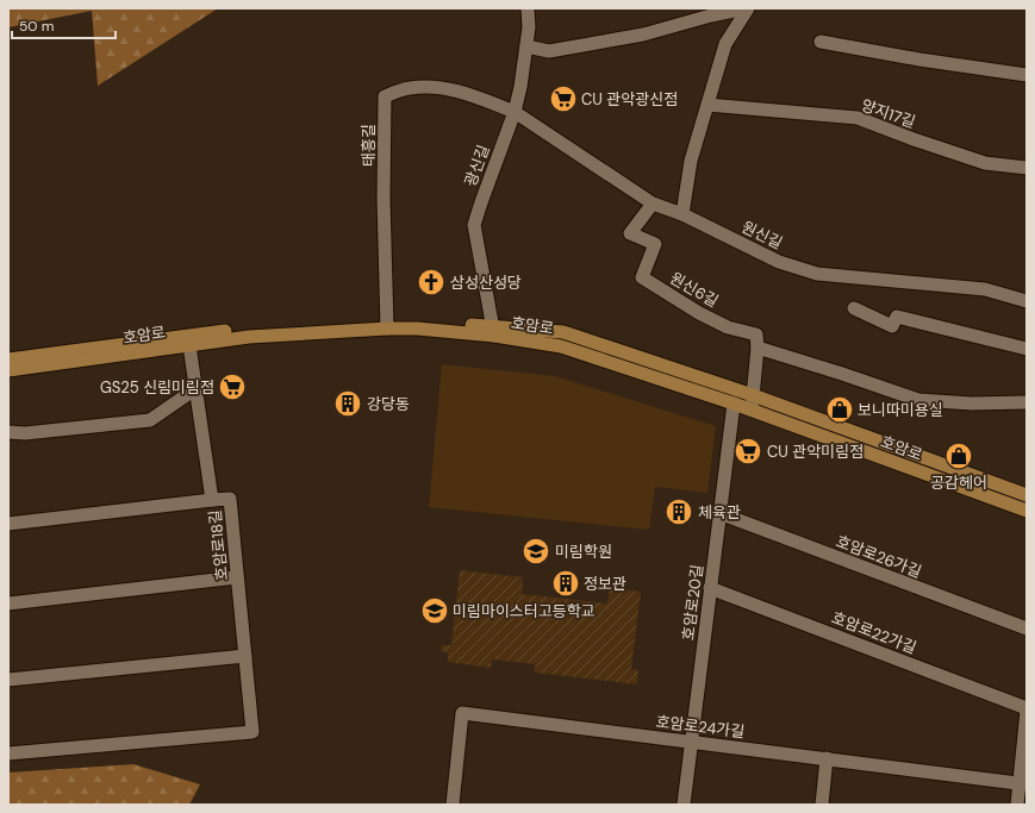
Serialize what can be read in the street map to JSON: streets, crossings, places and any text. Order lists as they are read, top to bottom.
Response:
{
  "streets": {
    "main road": ["호암로"],
    "street": [
      "양지17길",
      "태흥길",
      "광신길",
      "원신길",
      "원신6길",
      "호암로18길",
      "호암로26가길",
      "호암로20길",
      "호암로22가길",
      "호암로24가길"
    ]
  },
  "crossings": [
    ["태흥길", "광신길"],
    ["태흥길", "원신길"],
    ["태흥길", "호암로"],
    ["광신길", "원신길"],
    ["광신길", "호암로"],
    ["원신길", "원신6길"],
    ["호암로", "호암로18길"],
    ["호암로", "호암로20길"],
    ["호암로26가길", "호암로20길"],
    ["호암로20길", "호암로22가길"],
    ["호암로20길", "호암로24가길"]
  ],
  "places": {
    "supermarket": ["CU 관악광신점", "GS25 신림미림점", "CU 관악미림점"],
    "church": ["삼성산성당"],
    "building": ["강당동", "체육관", "정보관"],
    "shop": ["보니따미용실", "공감헤어"],
    "school or university": ["미림학원", "미림마이스터고등학교"]
  },
  "scale_bar": "50 m"
}
